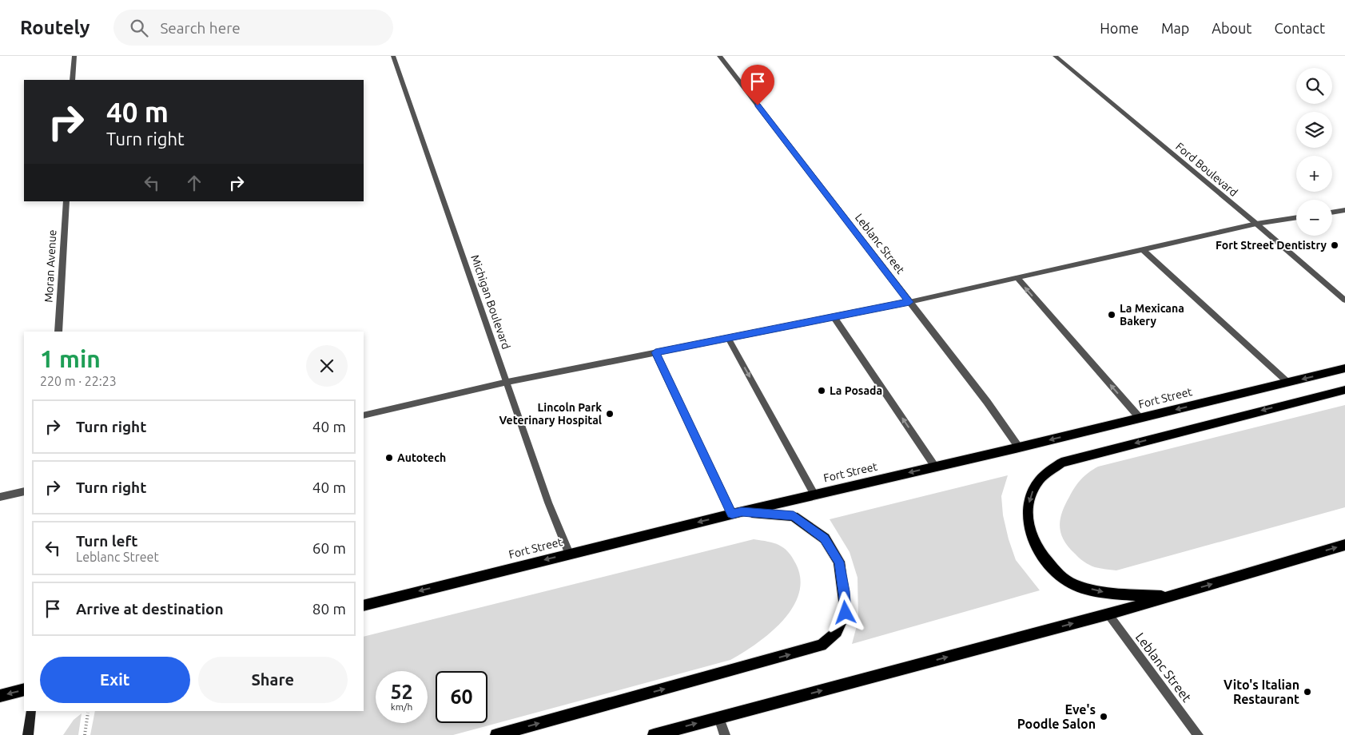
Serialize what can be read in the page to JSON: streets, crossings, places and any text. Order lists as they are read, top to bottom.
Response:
{
  "streets": {
    "main road": ["Fort Street"],
    "street": [
      "Ford Boulevard",
      "Leblanc Street",
      "Moran Avenue",
      "Michigan Boulevard"
    ]
  },
  "crossings": [
    ["Leblanc Street", "Fort Street"],
    ["Michigan Boulevard", "Fort Street"]
  ],
  "one_way": ["Fort Street"],
  "places": [
    "Fort Street Dentistry",
    "La Mexicana Bakery",
    "La Posada",
    "Lincoln Park Veterinary Hospital",
    "Autotech",
    "Vito's Italian Restaurant",
    "Eve's Poodle Salon"
  ],
  "page": {
    "header": "Routely",
    "search": "Search here",
    "nav": [
      "Home",
      "Map",
      "About",
      "Contact"
    ],
    "map_buttons": ["+", "−"],
    "turn": ["40 m", "Turn right"],
    "heading": ["1 min", "220 m · 22:23"],
    "list": [
      {
        "name": "Turn right",
        "value": "40 m"
      },
      {
        "name": "Turn right",
        "value": "40 m"
      },
      {
        "name": "Turn left",
        "note": "Leblanc Street",
        "value": "60 m"
      },
      {
        "name": "Arrive at destination",
        "value": "80 m"
      }
    ],
    "buttons": ["Exit", "Share"],
    "speed": "52 km/h",
    "limit": "60"
  }
}
